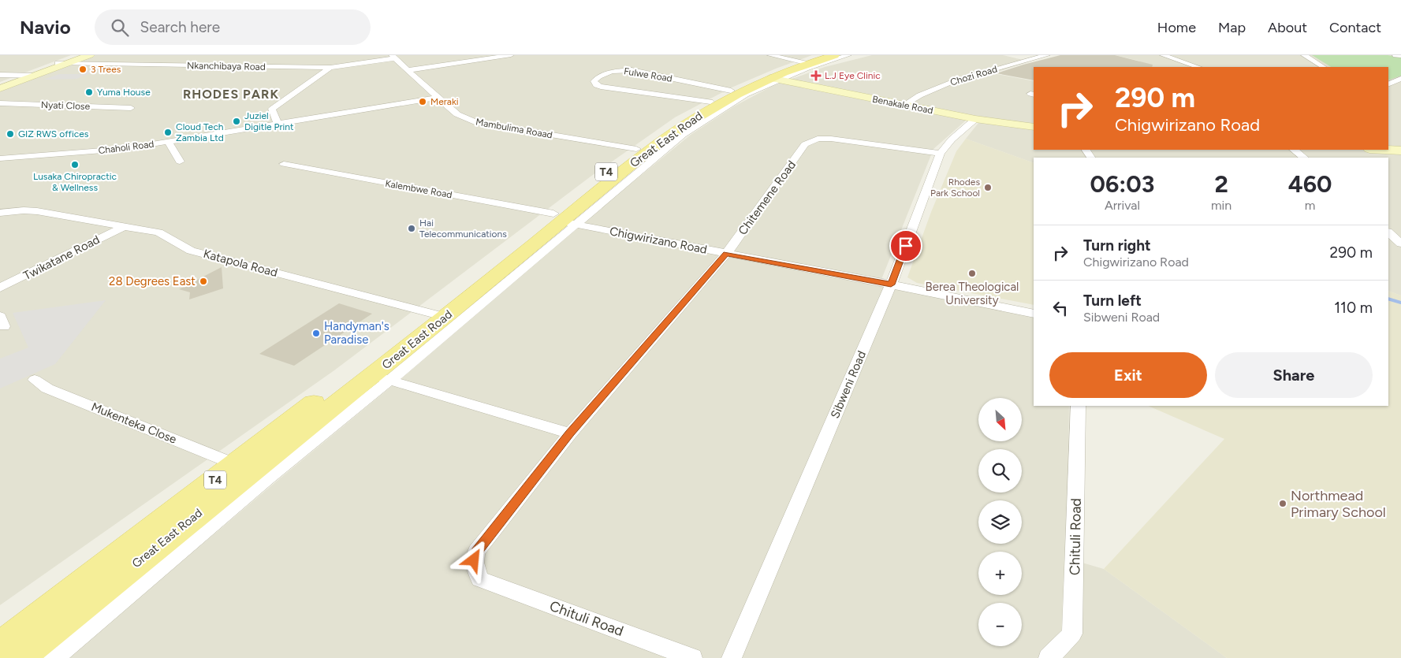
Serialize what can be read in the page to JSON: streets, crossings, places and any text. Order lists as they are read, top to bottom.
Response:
{
  "streets": {
    "main road": ["Great East Road", "T4"],
    "street": [
      "Nkanchibaya Road",
      "Fulwe Road",
      "Chozi Road",
      "Benakale Road",
      "Nyati Close",
      "Mambulima Roaad",
      "Chaholi Road",
      "Kalembwe Road",
      "Chitemene Road",
      "Chigwirizano Road",
      "Twikatane Road",
      "Katapola Road",
      "Sibweni Road",
      "Mukenteka Close",
      "Chituli Road"
    ]
  },
  "crossings": [
    ["Nkanchibaya Road", "Mambulima Roaad"],
    ["Fulwe Road", "Great East Road"],
    ["Chozi Road", "Benakale Road"],
    ["Benakale Road", "Great East Road"],
    ["Benakale Road", "Sibweni Road"],
    ["Mambulima Roaad", "Great East Road"],
    ["Mambulima Roaad", "Chaholi Road"],
    ["Great East Road", "Kalembwe Road"],
    ["Great East Road", "Chigwirizano Road"],
    ["Great East Road", "Katapola Road"],
    ["Great East Road", "Mukenteka Close"],
    ["Kalembwe Road", "Chigwirizano Road"],
    ["Chitemene Road", "Chigwirizano Road"],
    ["Chitemene Road", "Sibweni Road"],
    ["Chitemene Road", "Chituli Road"],
    ["Chigwirizano Road", "Sibweni Road"],
    ["Twikatane Road", "Katapola Road"]
  ],
  "districts": ["RHODES PARK"],
  "places": {
    "other": [
      "3 Trees",
      "Yuma House",
      "Meraki",
      "Juziel Digitle Print",
      "Cloud Tech Zambia Ltd",
      "GIZ RWS offices",
      "Lusaka Chiropractic & Wellness",
      "Rhodes Park School",
      "Hai Telecommunications",
      "Berea Theological University",
      "28 Degrees East",
      "Handyman's Paradise",
      "Northmead Primary School"
    ],
    "health": ["L.J Eye Clinic"]
  },
  "north": "bottom right",
  "page": {
    "header": "Navio",
    "search": "Search here",
    "nav": [
      "Home",
      "Map",
      "About",
      "Contact"
    ],
    "turn": ["290 m", "Chigwirizano Road"],
    "eta": [
      "06:03",
      "Arrival",
      "2",
      "min",
      "460",
      "m"
    ],
    "list": [
      {
        "name": "Turn right",
        "note": "Chigwirizano Road",
        "value": "290 m"
      },
      {
        "name": "Turn left",
        "note": "Sibweni Road",
        "value": "110 m"
      }
    ],
    "buttons": ["Exit", "Share"],
    "map_buttons": ["+", "−"]
  }
}
